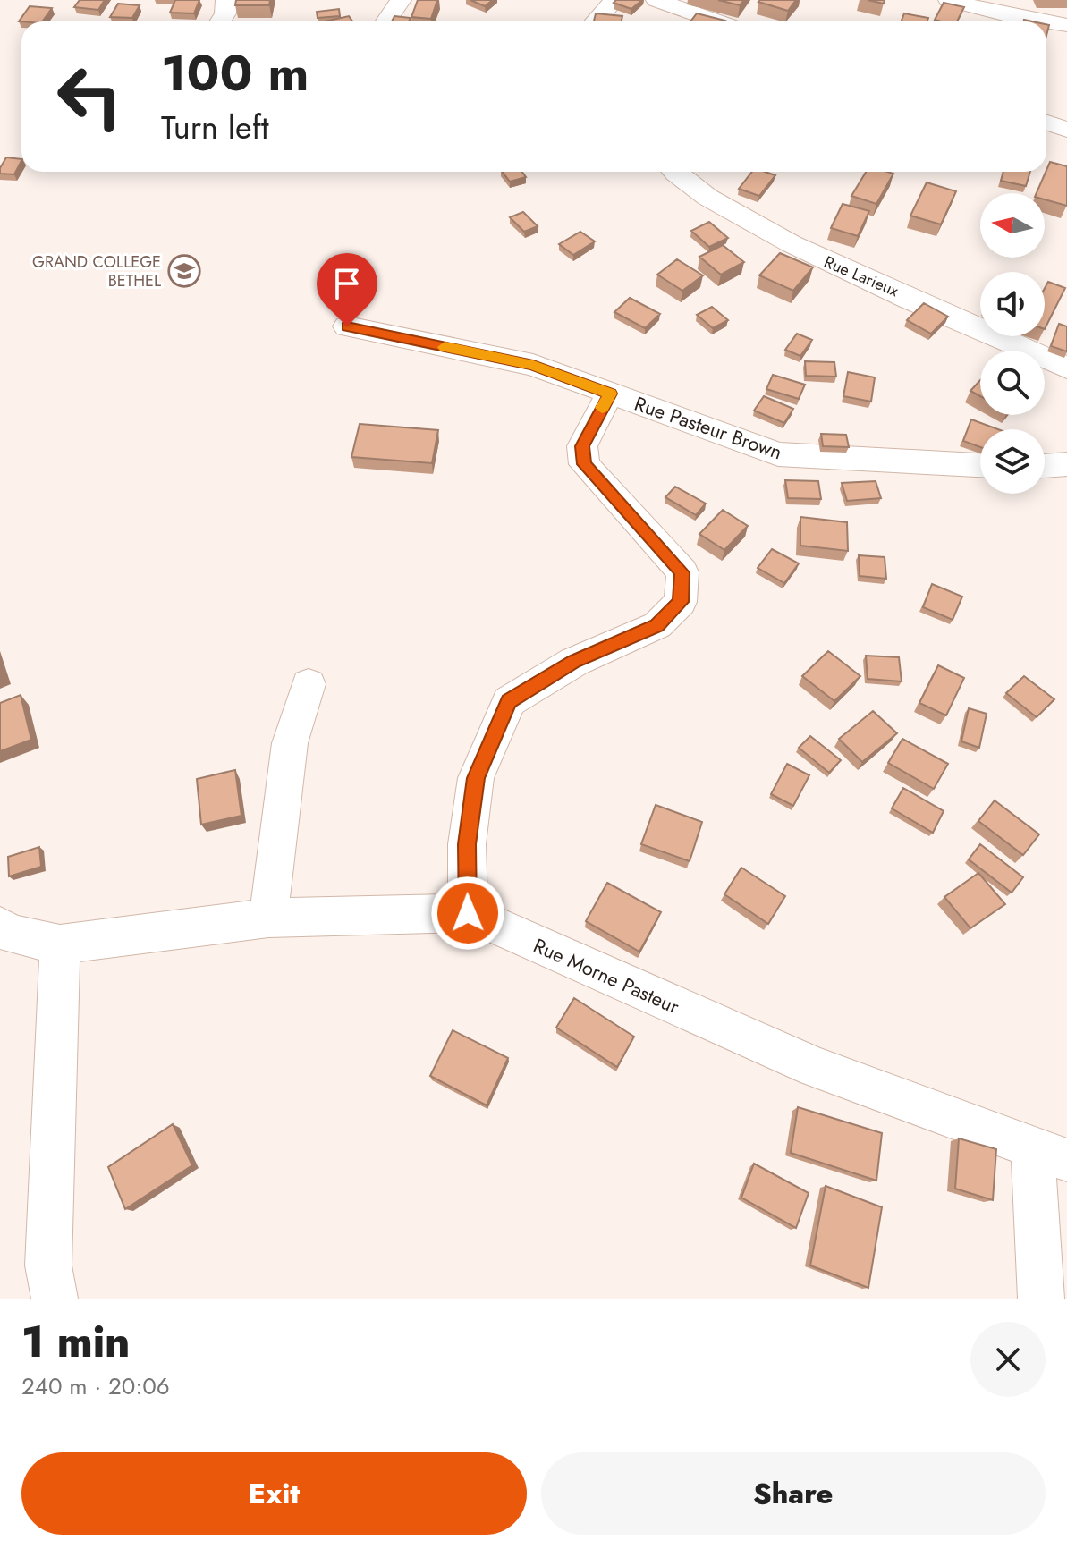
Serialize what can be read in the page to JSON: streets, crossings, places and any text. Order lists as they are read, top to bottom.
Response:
{
  "streets": {
    "street": ["Rue Larieux", "Rue Pasteur Brown", "Rue Morne Pasteur"]
  },
  "places": {
    "school or university": ["GRAND COLLEGE BETHEL"]
  },
  "north": "left",
  "page": {
    "turn": ["100 m", "Turn left"],
    "heading": ["1 min", "240 m · 20:06"],
    "buttons": ["Exit", "Share"]
  }
}
